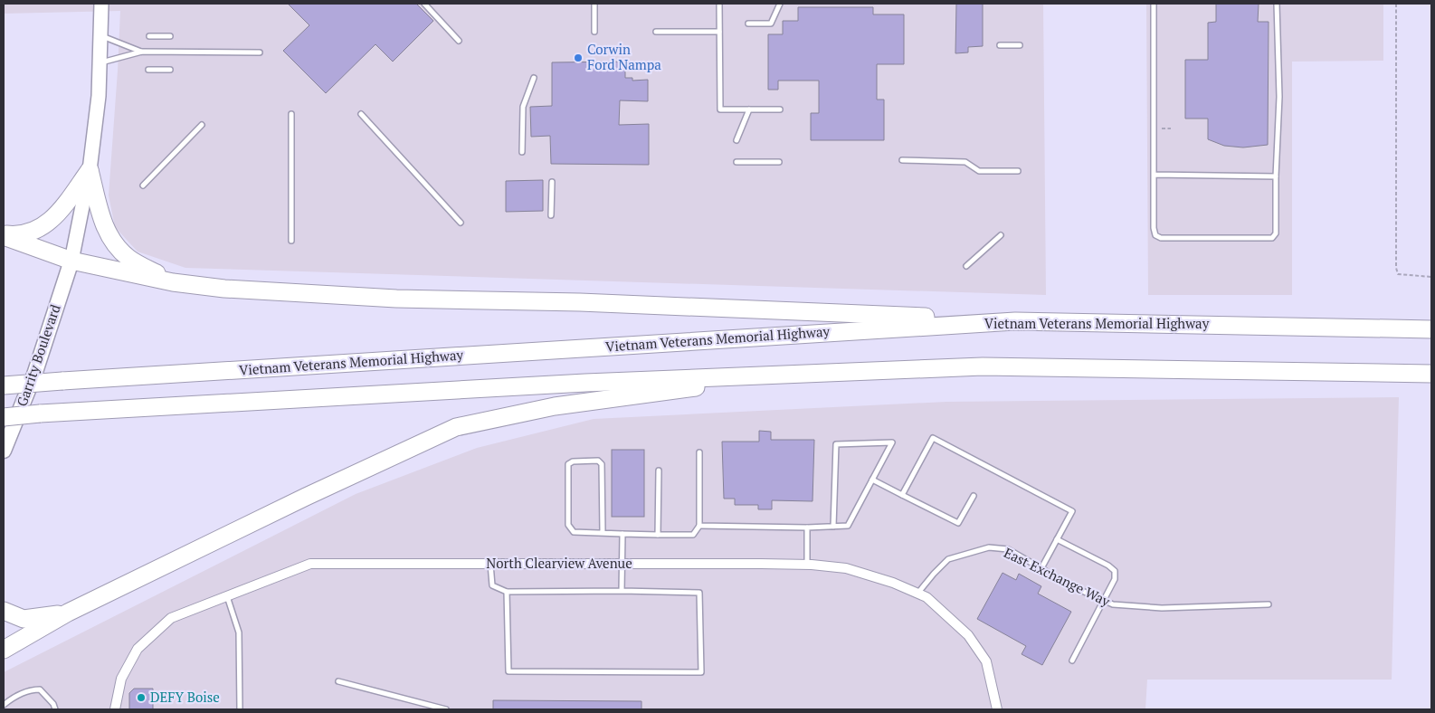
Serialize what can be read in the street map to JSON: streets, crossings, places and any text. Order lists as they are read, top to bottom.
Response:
{
  "streets": {
    "highway": ["Vietnam Veterans Memorial Highway"],
    "main road": ["Garrity Boulevard"],
    "street": ["North Clearview Avenue"],
    "lane": ["East Exchange Way"]
  },
  "crossings": [
    ["North Clearview Avenue", "East Exchange Way"]
  ],
  "places": ["Corwin Ford Nampa", "DEFY Boise"]
}
